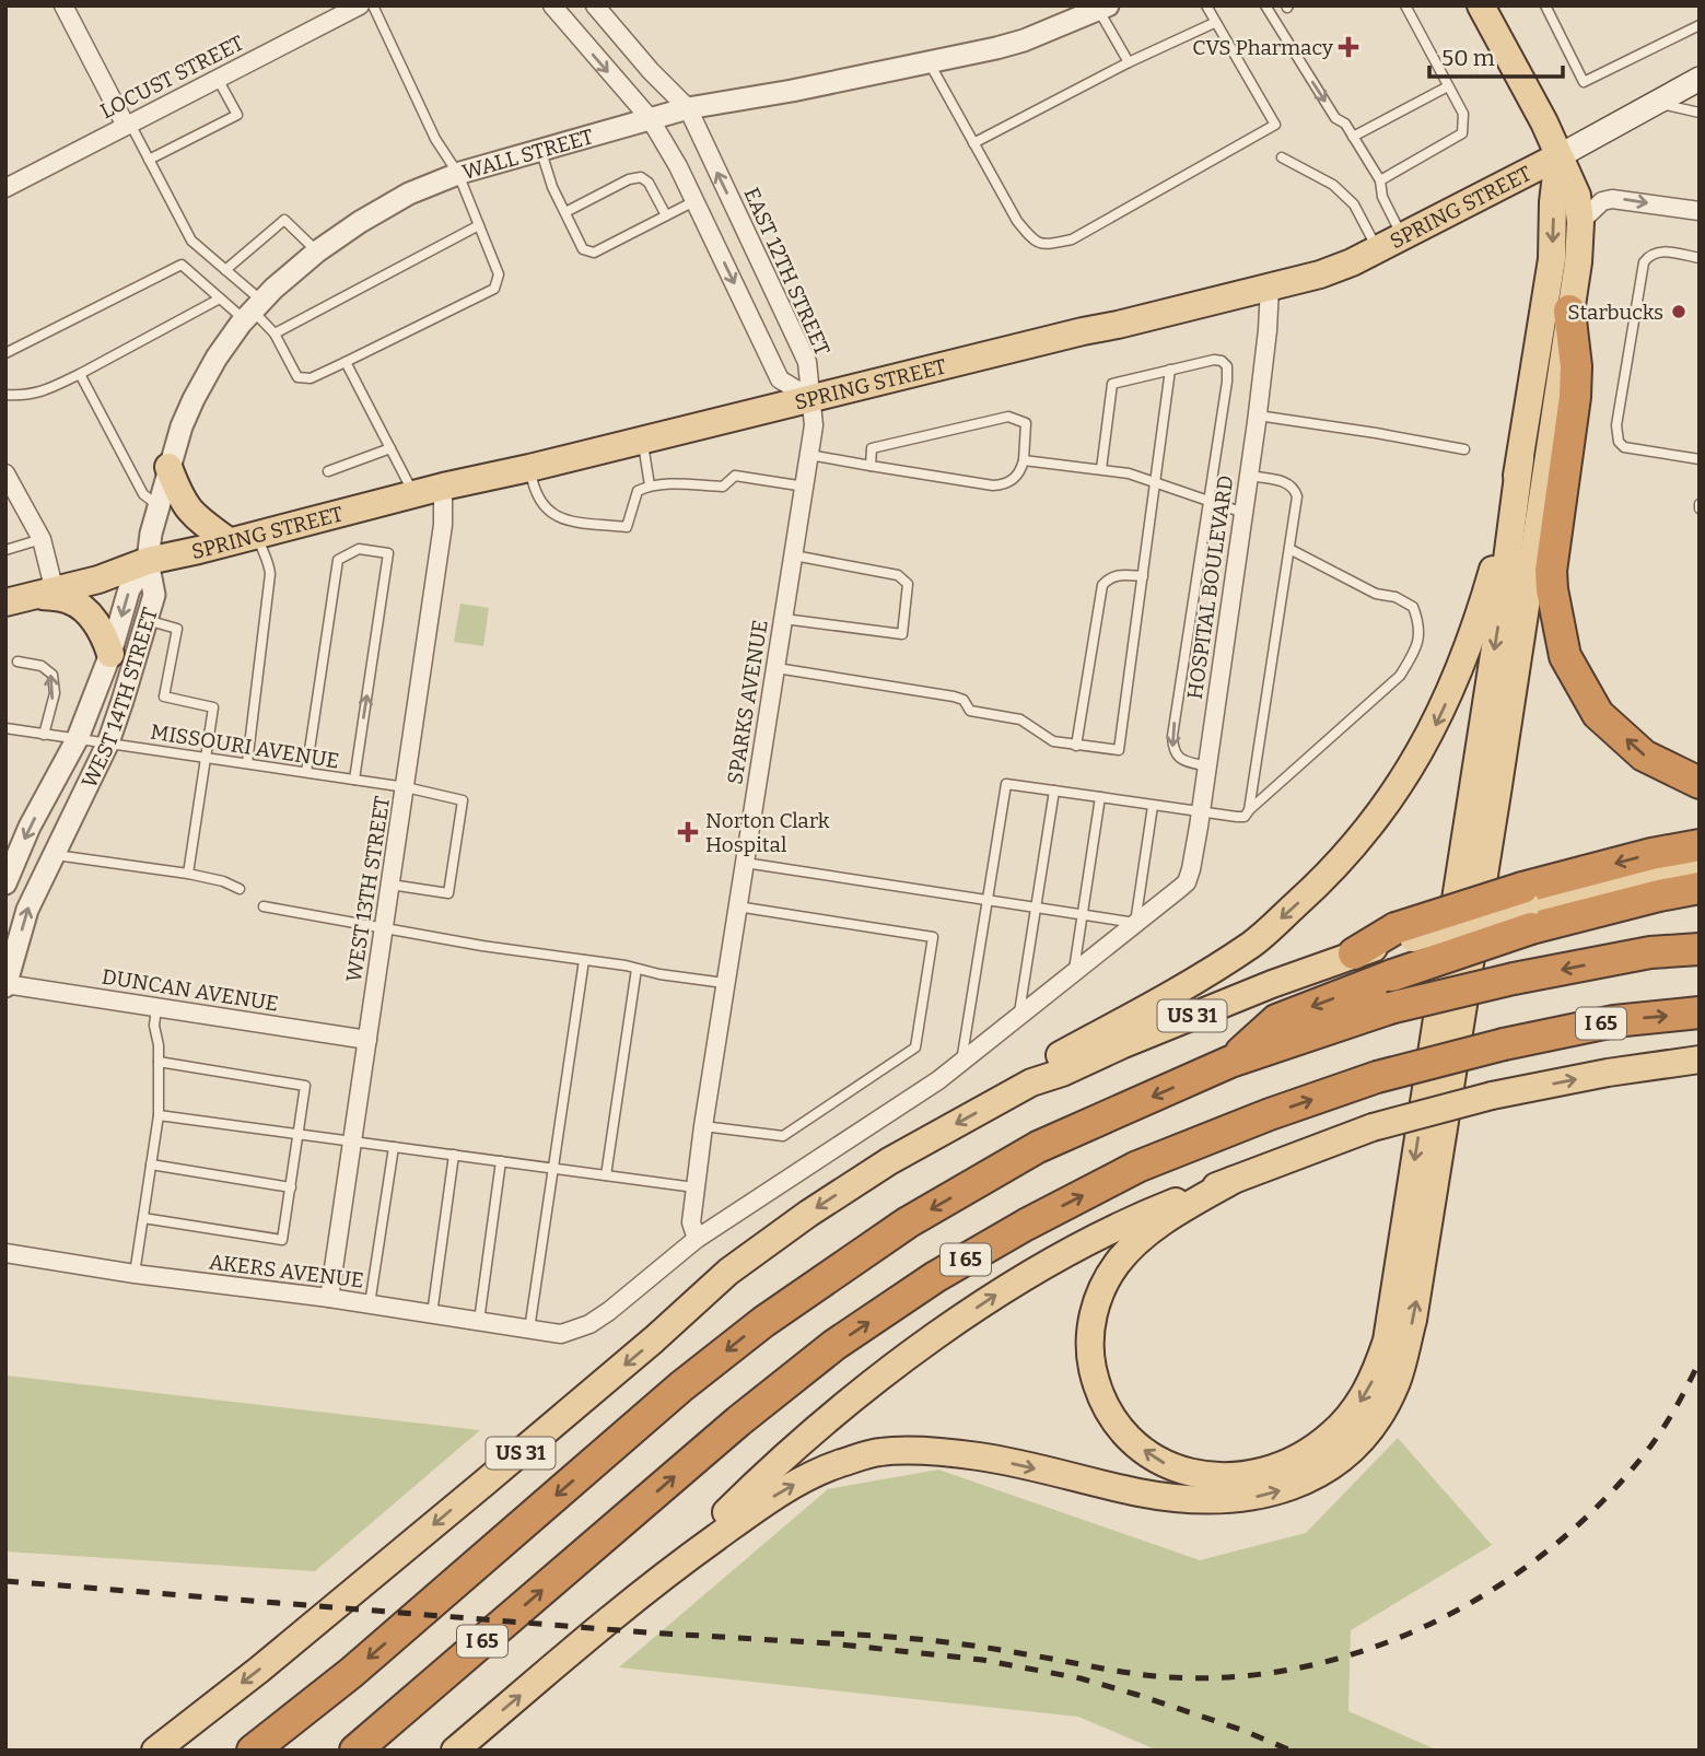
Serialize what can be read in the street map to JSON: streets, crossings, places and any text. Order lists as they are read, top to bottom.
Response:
{
  "streets": {
    "highway": ["I 65"],
    "main road": ["SPRING STREET", "US 31"],
    "street": [
      "LOCUST STREET",
      "WALL STREET",
      "EAST 12TH STREET",
      "HOSPITAL BOULEVARD",
      "WEST 14TH STREET",
      "SPARKS AVENUE",
      "WEST 13TH STREET",
      "DUNCAN AVENUE",
      "AKERS AVENUE"
    ],
    "lane": ["MISSOURI AVENUE"]
  },
  "crossings": [
    ["WALL STREET", "SPRING STREET"],
    ["WALL STREET", "EAST 12TH STREET"],
    ["WALL STREET", "WEST 14TH STREET"],
    ["SPRING STREET", "EAST 12TH STREET"],
    ["SPRING STREET", "HOSPITAL BOULEVARD"],
    ["SPRING STREET", "WEST 14TH STREET"],
    ["SPRING STREET", "SPARKS AVENUE"],
    ["SPRING STREET", "WEST 13TH STREET"],
    ["EAST 12TH STREET", "SPARKS AVENUE"],
    ["WEST 14TH STREET", "MISSOURI AVENUE"],
    ["WEST 14TH STREET", "DUNCAN AVENUE"],
    ["SPARKS AVENUE", "AKERS AVENUE"],
    ["MISSOURI AVENUE", "WEST 13TH STREET"],
    ["WEST 13TH STREET", "DUNCAN AVENUE"],
    ["WEST 13TH STREET", "AKERS AVENUE"]
  ],
  "places": {
    "health": ["CVS Pharmacy", "Norton Clark Hospital"],
    "other": ["Starbucks"]
  },
  "scale_bar": "50 m"
}
